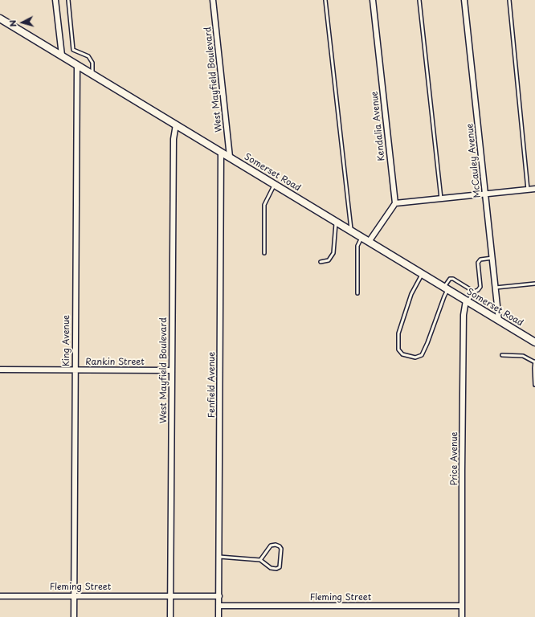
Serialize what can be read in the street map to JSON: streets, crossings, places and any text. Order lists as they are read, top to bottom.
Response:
{
  "streets": {
    "main road": ["Somerset Road"],
    "street": [
      "West Mayfield Boulevard",
      "Kendalia Avenue",
      "McCauley Avenue",
      "King Avenue",
      "Rankin Street",
      "Fenfield Avenue",
      "Price Avenue",
      "Fleming Street"
    ]
  },
  "crossings": [
    ["West Mayfield Boulevard", "Somerset Road"],
    ["West Mayfield Boulevard", "Rankin Street"],
    ["West Mayfield Boulevard", "Fleming Street"],
    ["McCauley Avenue", "Somerset Road"],
    ["Somerset Road", "King Avenue"],
    ["Somerset Road", "Fenfield Avenue"],
    ["Somerset Road", "Price Avenue"],
    ["King Avenue", "Rankin Street"],
    ["King Avenue", "Fleming Street"],
    ["Fenfield Avenue", "Fleming Street"],
    ["Price Avenue", "Fleming Street"]
  ],
  "north": "left"
}
